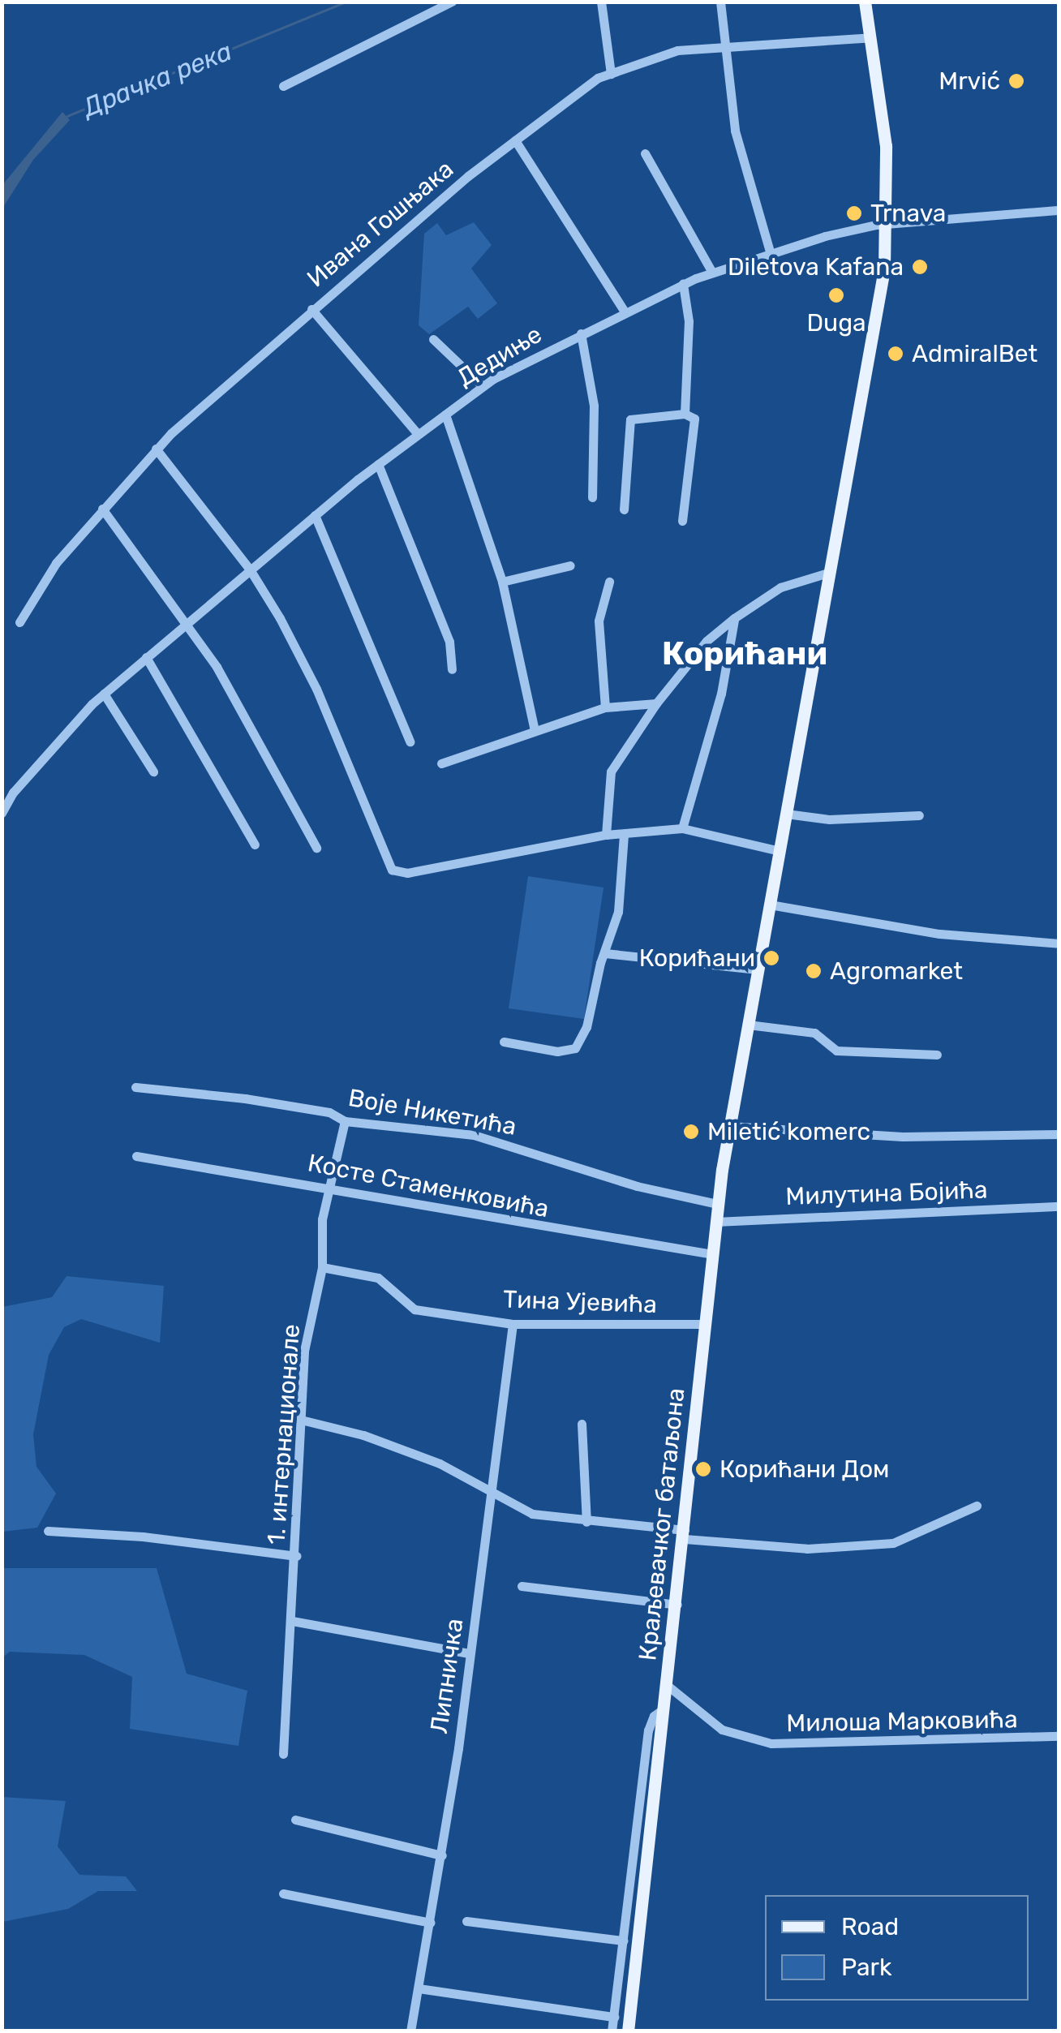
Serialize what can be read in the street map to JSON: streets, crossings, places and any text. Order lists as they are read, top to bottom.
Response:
{
  "streets": {
    "main road": ["Краљевачког батаљона"],
    "street": [
      "Ивана Гошњака",
      "Дедиње",
      "Воје Никетића",
      "Косте Стаменковића",
      "Милутина Бојића",
      "Тина Ујевића",
      "1. интернационале",
      "Липничка",
      "Милоша Марковића"
    ]
  },
  "crossings": [
    ["Ивана Гошњака", "Краљевачког батаљона"],
    ["Дедиње", "Краљевачког батаљона"],
    ["Воје Никетића", "1. интернационале"],
    ["Воје Никетића", "Краљевачког батаљона"],
    ["Косте Стаменковића", "1. интернационале"],
    ["Косте Стаменковића", "Краљевачког батаљона"],
    ["Милутина Бојића", "Краљевачког батаљона"],
    ["Тина Ујевића", "1. интернационале"],
    ["Тина Ујевића", "Краљевачког батаљона"],
    ["Тина Ујевића", "Липничка"],
    ["Краљевачког батаљона", "Милоша Марковића"]
  ],
  "districts": ["Корићани"],
  "water": ["Драчка река"],
  "places": [
    "Mrvić",
    "Trnava",
    "Diletova Kafana",
    "Duga",
    "AdmiralBet",
    "Корићани",
    "Agromarket",
    "Miletić komerc",
    "Корићани Дом"
  ],
  "legend": ["Road", "Park"]
}
